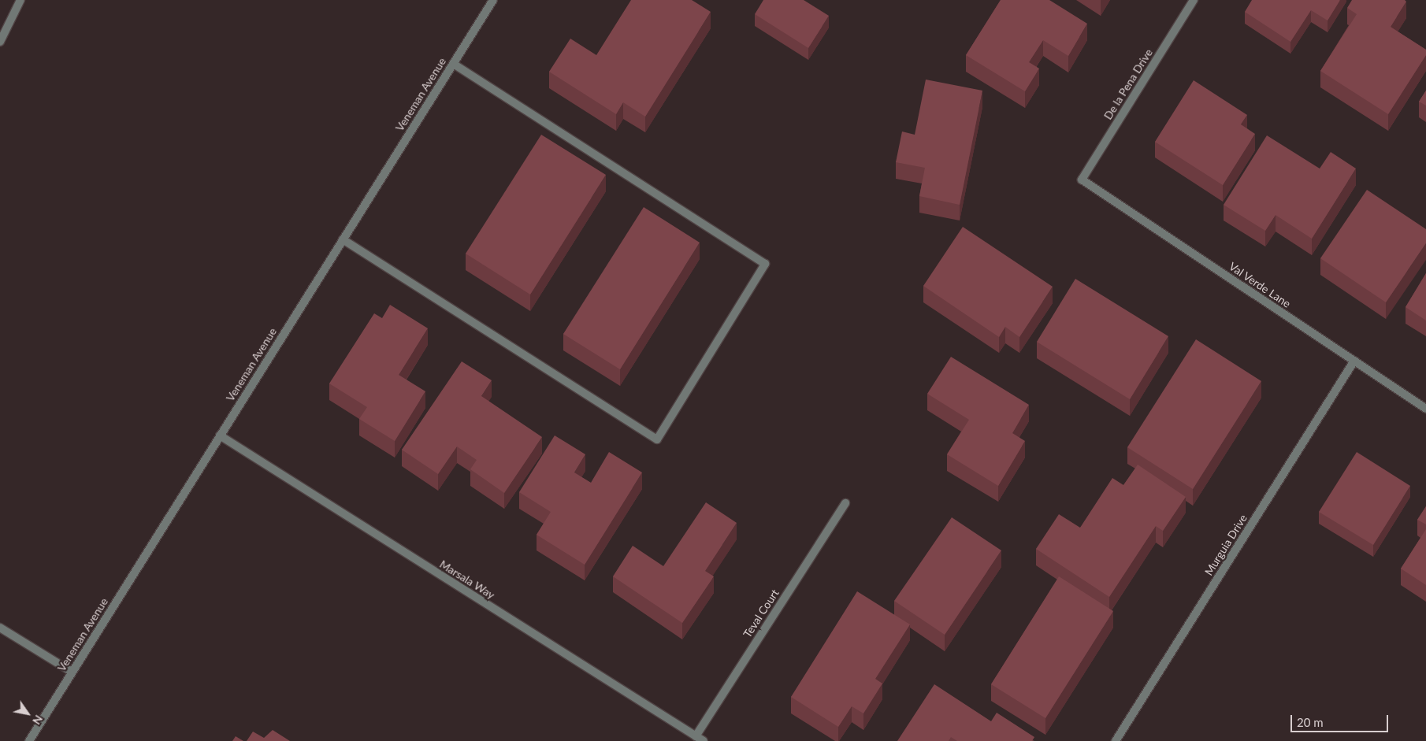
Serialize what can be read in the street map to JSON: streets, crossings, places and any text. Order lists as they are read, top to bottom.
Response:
{
  "streets": {
    "street": [
      "De la Pena Drive",
      "Veneman Avenue",
      "Val Verde Lane",
      "Murguia Drive",
      "Marsala Way",
      "Teval Court"
    ]
  },
  "crossings": [
    ["De la Pena Drive", "Val Verde Lane"],
    ["Veneman Avenue", "Marsala Way"],
    ["Val Verde Lane", "Murguia Drive"],
    ["Marsala Way", "Teval Court"]
  ],
  "scale_bar": "20 m",
  "north": "bottom right"
}
